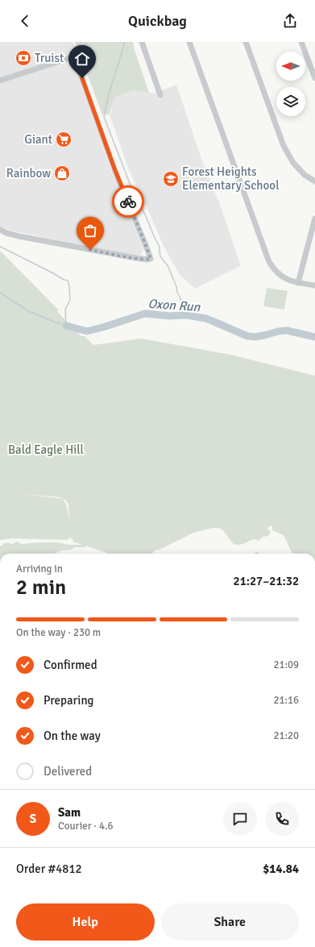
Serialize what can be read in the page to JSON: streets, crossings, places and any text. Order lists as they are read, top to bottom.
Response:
{
  "water": ["Oxon Run"],
  "parks": ["Bald Eagle Hill"],
  "places": {
    "bank": ["Truist"],
    "supermarket": ["Giant"],
    "shop": ["Rainbow"],
    "school or university": ["Forest Heights Elementary School"]
  },
  "north": "left",
  "page": {
    "header": "Quickbag",
    "heading": ["2 min", "Arriving in", "21:27–21:32"],
    "panel": [
      "Sam",
      "Courier · 4.6",
      "Order #4812",
      "$14.84"
    ],
    "bar": "On the way · 230 m",
    "list": [
      ["Confirmed", "21:09"],
      ["Preparing", "21:16"],
      ["On the way", "21:20"],
      "Delivered"
    ],
    "round": "S",
    "buttons": ["Help", "Share"]
  }
}
